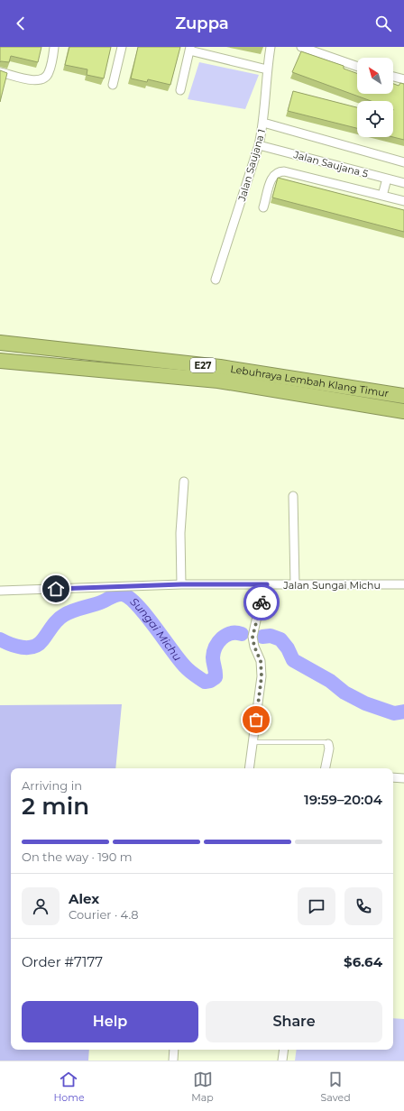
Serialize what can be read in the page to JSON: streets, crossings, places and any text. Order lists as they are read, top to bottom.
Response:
{
  "streets": {
    "highway": ["E27", "Lebuhraya Lembah Klang Timur"],
    "street": ["Jalan Saujana 5", "Jalan Saujana 1", "Jalan Sungai Michu"]
  },
  "crossings": [
    ["Jalan Saujana 5", "Jalan Saujana 1"]
  ],
  "water": ["Sungai Michu"],
  "north": "top left",
  "page": {
    "header": "Zuppa",
    "heading": ["2 min", "Arriving in", "19:59–20:04"],
    "panel": [
      "Alex",
      "Courier · 4.8",
      "Order #7177",
      "$6.64"
    ],
    "bar": "On the way · 190 m",
    "buttons": ["Help", "Share"],
    "tabs": ["Home", "Map", "Saved"]
  }
}
